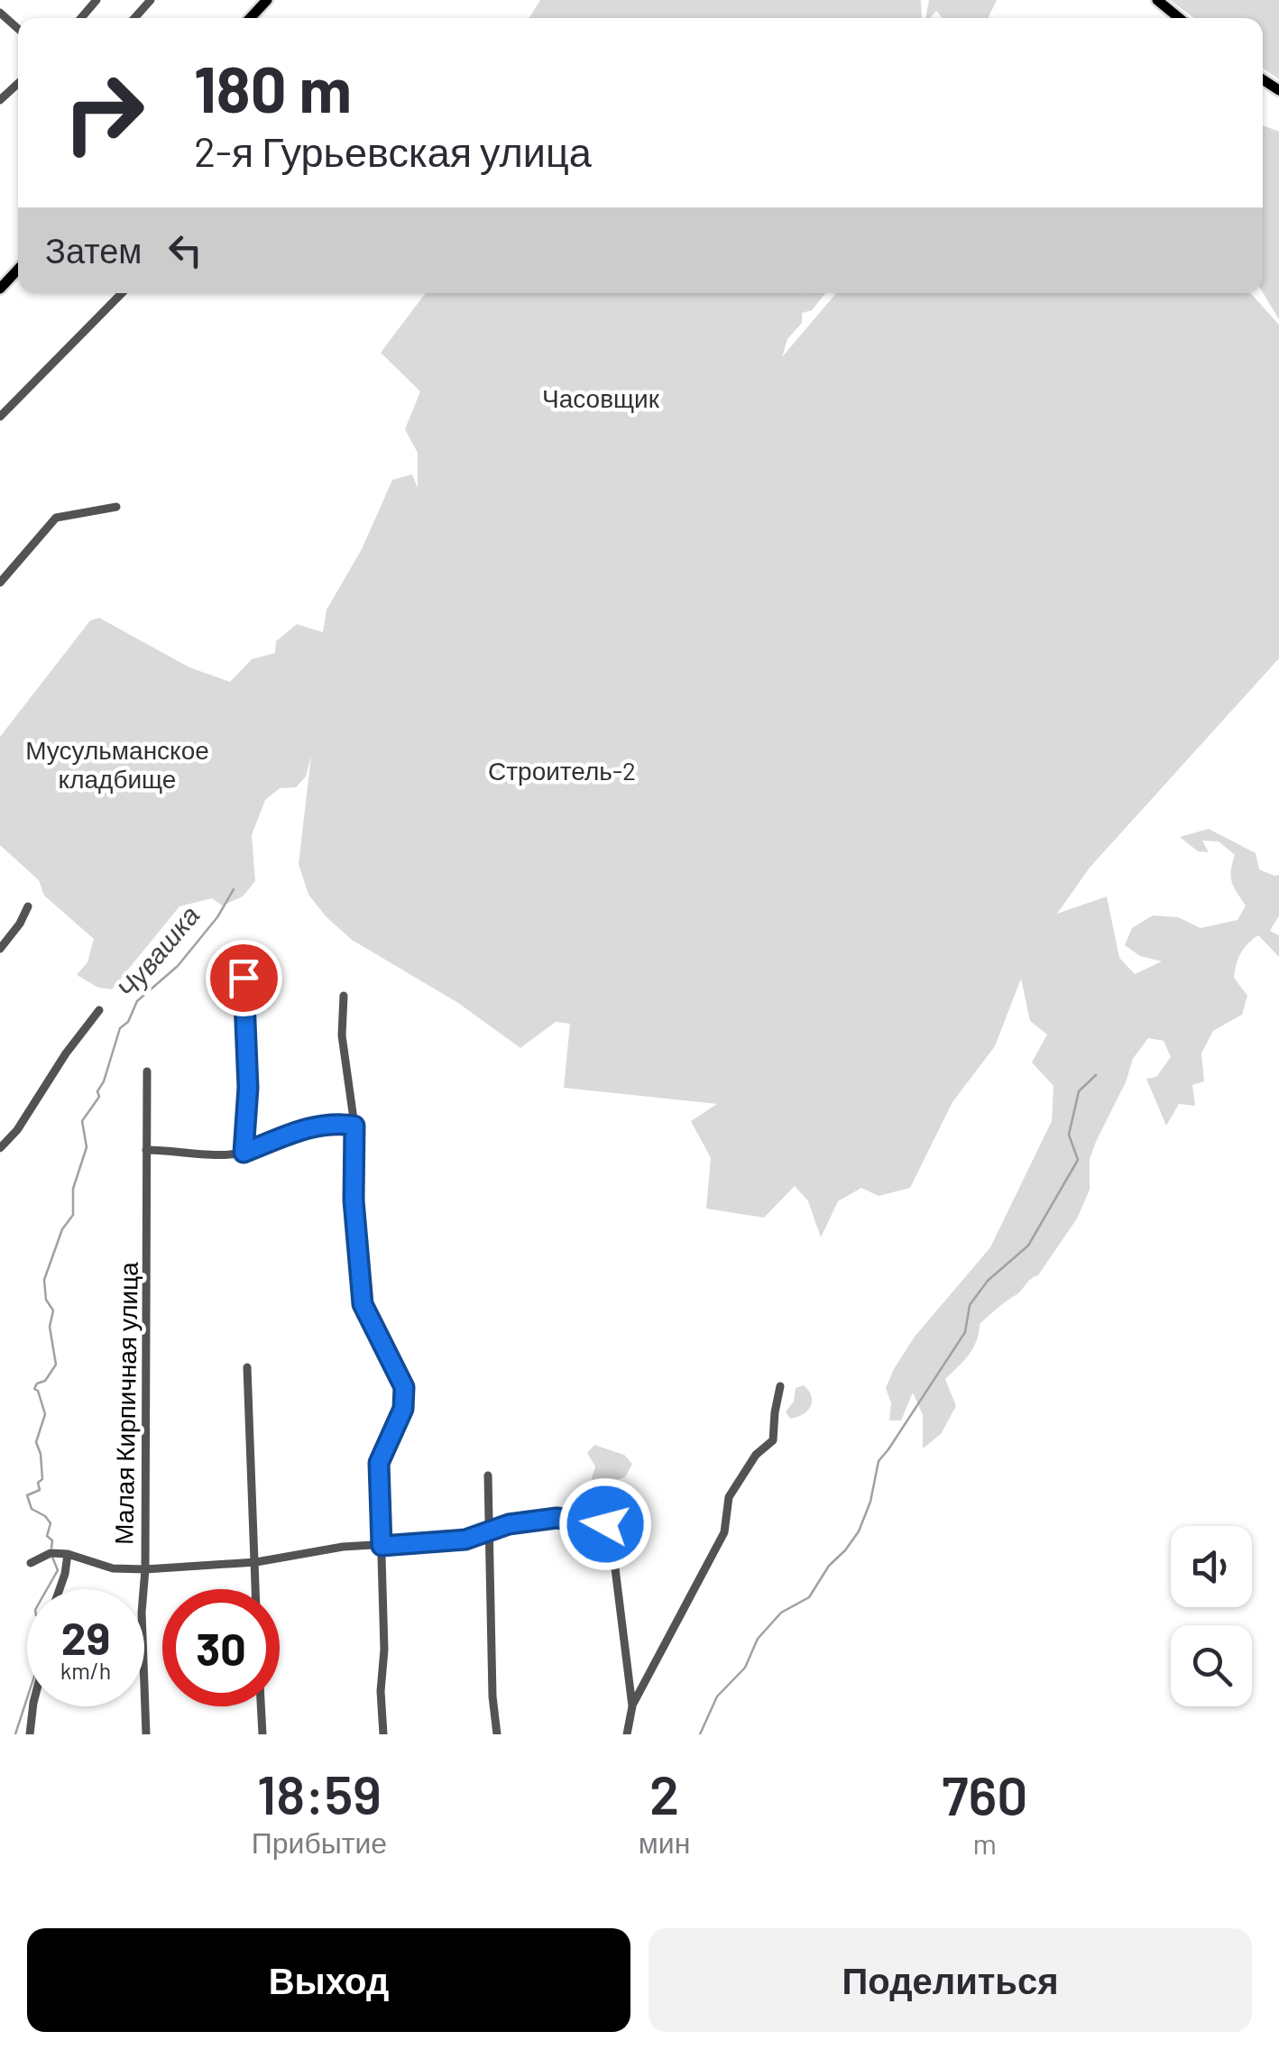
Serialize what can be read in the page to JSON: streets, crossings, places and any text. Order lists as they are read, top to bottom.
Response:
{
  "streets": {
    "street": ["Малая Кирпичная улица"]
  },
  "water": ["Чувашка"],
  "parks": ["Часовщик", "Мусульманское кладбище", "Строитель-2"],
  "page": {
    "turn": ["180 m", "2-я Гурьевская улица"],
    "then": "Затем",
    "speed": "29 km/h",
    "limit": "30",
    "eta": [
      "18:59",
      "Прибытие",
      "2",
      "мин",
      "760",
      "m"
    ],
    "buttons": ["Выход", "Поделиться"]
  }
}
